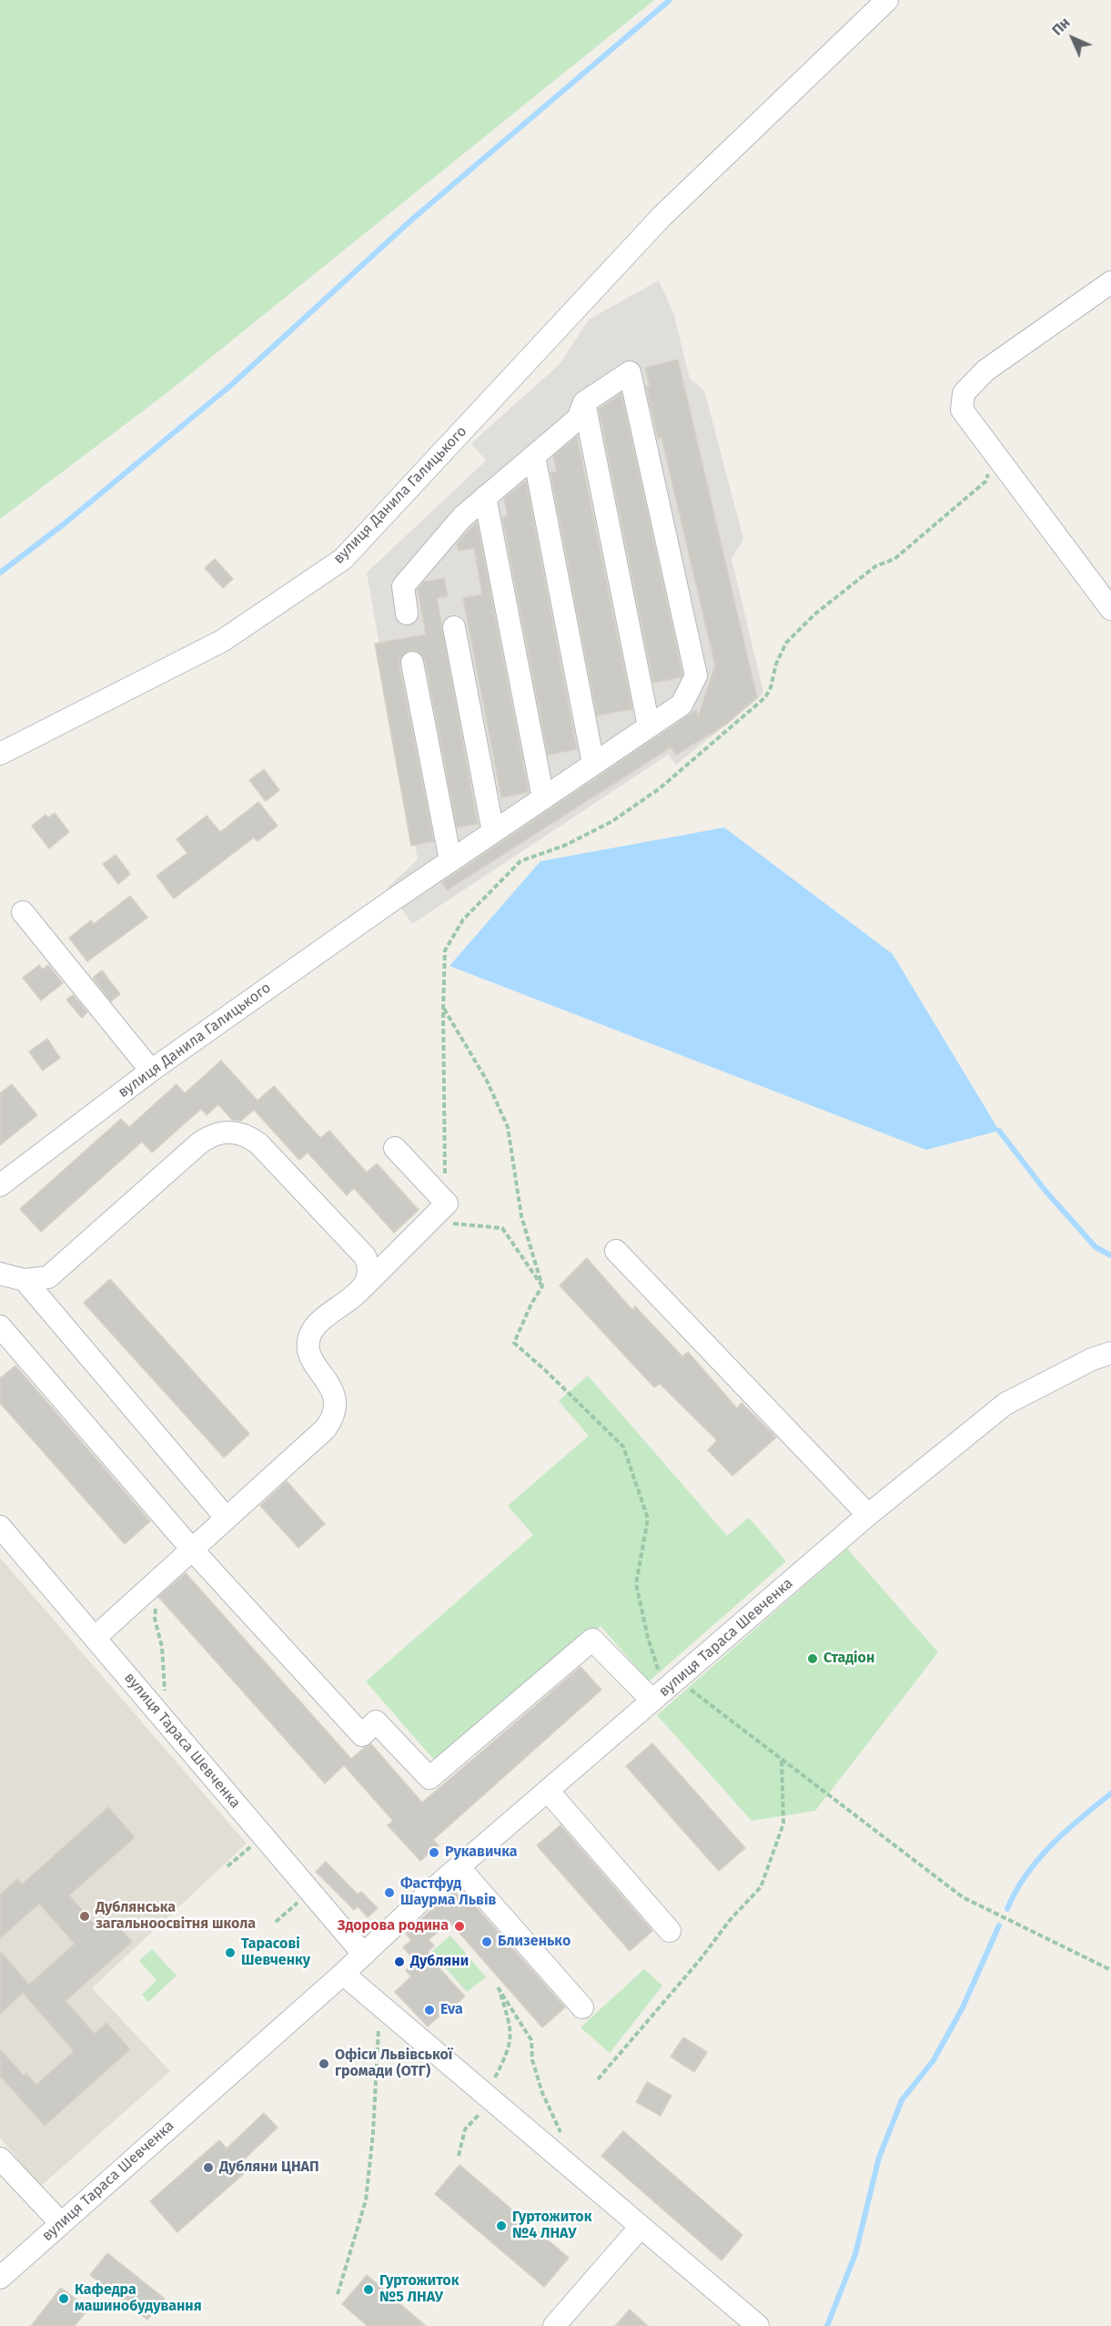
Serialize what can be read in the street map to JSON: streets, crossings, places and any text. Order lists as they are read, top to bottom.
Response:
{
  "streets": {
    "street": ["вулиця Данила Галицького", "вулиця Тараса Шевченка"]
  },
  "places": [
    "Стадіон",
    "Рукавичка",
    "Фастфуд Шаурма Львів",
    "Дублянська загальноосвітня школа",
    "Здорова родина",
    "Близенько",
    "Тарасові Шевченку",
    "Дубляни",
    "Eva",
    "Офіси Львівської громади (ОТГ)",
    "Дубляни ЦНАП",
    "Гуртожиток №4 ЛНАУ",
    "Гуртожиток №5 ЛНАУ",
    "Кафедра машинобудування"
  ],
  "north": "top left"
}
